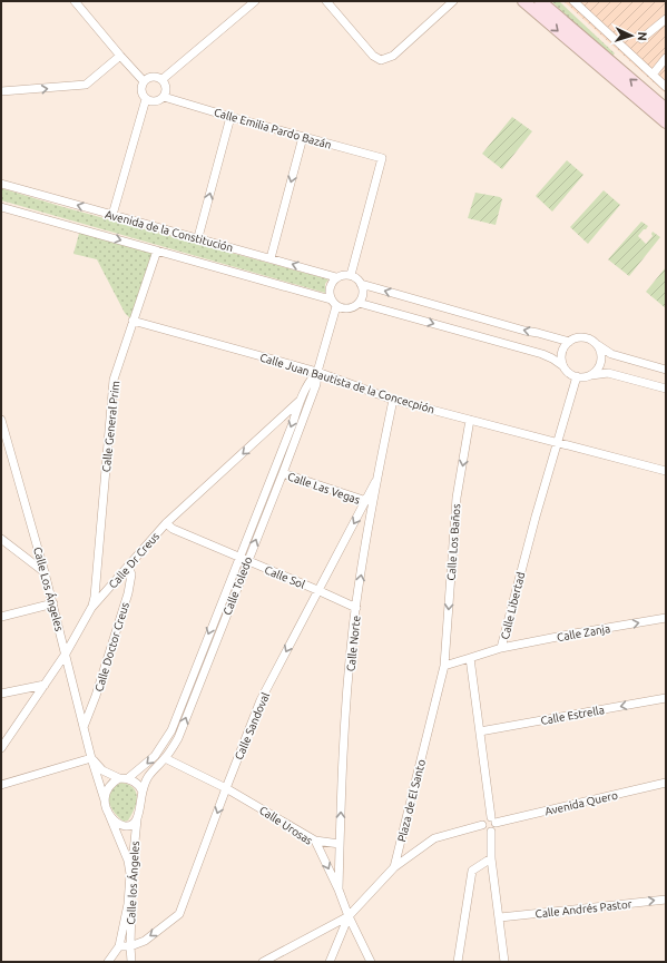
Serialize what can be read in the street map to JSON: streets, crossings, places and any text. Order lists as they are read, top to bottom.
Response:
{
  "streets": {
    "street": [
      "Calle Emilia Pardo Bazán",
      "Avenida de la Constitución",
      "Calle Juan Bautista de la Concecpión",
      "Calle General Prim",
      "Calle Las Vegas",
      "Calle Los Baños",
      "Calle Dr Creus",
      "Calle Sol",
      "Calle Toledo",
      "Calle Los Ángeles",
      "Calle Libertad",
      "Calle Zanja",
      "Calle Norte",
      "Calle Doctor Creus",
      "Calle Estrella",
      "Calle Sandoval",
      "Plaza de El Santo",
      "Avenida Quero",
      "Calle Urosas",
      "Calle los Ángeles",
      "Calle Andrés Pastor"
    ]
  },
  "crossings": [
    ["Calle Emilia Pardo Bazán", "Avenida de la Constitución"],
    ["Calle Emilia Pardo Bazán", "Calle Toledo"],
    ["Avenida de la Constitución", "Calle General Prim"],
    ["Avenida de la Constitución", "Calle Toledo"],
    ["Calle Juan Bautista de la Concecpión", "Calle General Prim"],
    ["Calle Juan Bautista de la Concecpión", "Calle Los Baños"],
    ["Calle Juan Bautista de la Concecpión", "Calle Toledo"],
    ["Calle Juan Bautista de la Concecpión", "Calle Libertad"],
    ["Calle Juan Bautista de la Concecpión", "Calle Norte"],
    ["Calle General Prim", "Calle Dr Creus"],
    ["Calle Las Vegas", "Calle Toledo"],
    ["Calle Las Vegas", "Calle Sandoval"],
    ["Calle Los Baños", "Plaza de El Santo"],
    ["Calle Dr Creus", "Calle Sol"],
    ["Calle Dr Creus", "Calle Toledo"],
    ["Calle Dr Creus", "Calle Los Ángeles"],
    ["Calle Dr Creus", "Calle Doctor Creus"],
    ["Calle Sol", "Calle Toledo"],
    ["Calle Sol", "Calle Norte"],
    ["Calle Sol", "Calle Sandoval"],
    ["Calle Toledo", "Calle Los Ángeles"],
    ["Calle Toledo", "Calle Urosas"],
    ["Calle Toledo", "Calle los Ángeles"],
    ["Calle Los Ángeles", "Calle Doctor Creus"],
    ["Calle Los Ángeles", "Calle Sandoval"],
    ["Calle Los Ángeles", "Calle los Ángeles"],
    ["Calle Libertad", "Calle Zanja"],
    ["Calle Norte", "Calle Sandoval"],
    ["Calle Norte", "Calle Urosas"],
    ["Calle Sandoval", "Calle Urosas"],
    ["Calle Sandoval", "Calle los Ángeles"],
    ["Plaza de El Santo", "Avenida Quero"]
  ],
  "one_way": [
    "Calle Los Baños",
    "Calle Dr Creus",
    "Calle Zanja",
    "Calle Norte",
    "Calle Estrella",
    "Calle Sandoval",
    "Calle Andrés Pastor"
  ],
  "north": "right"
}
